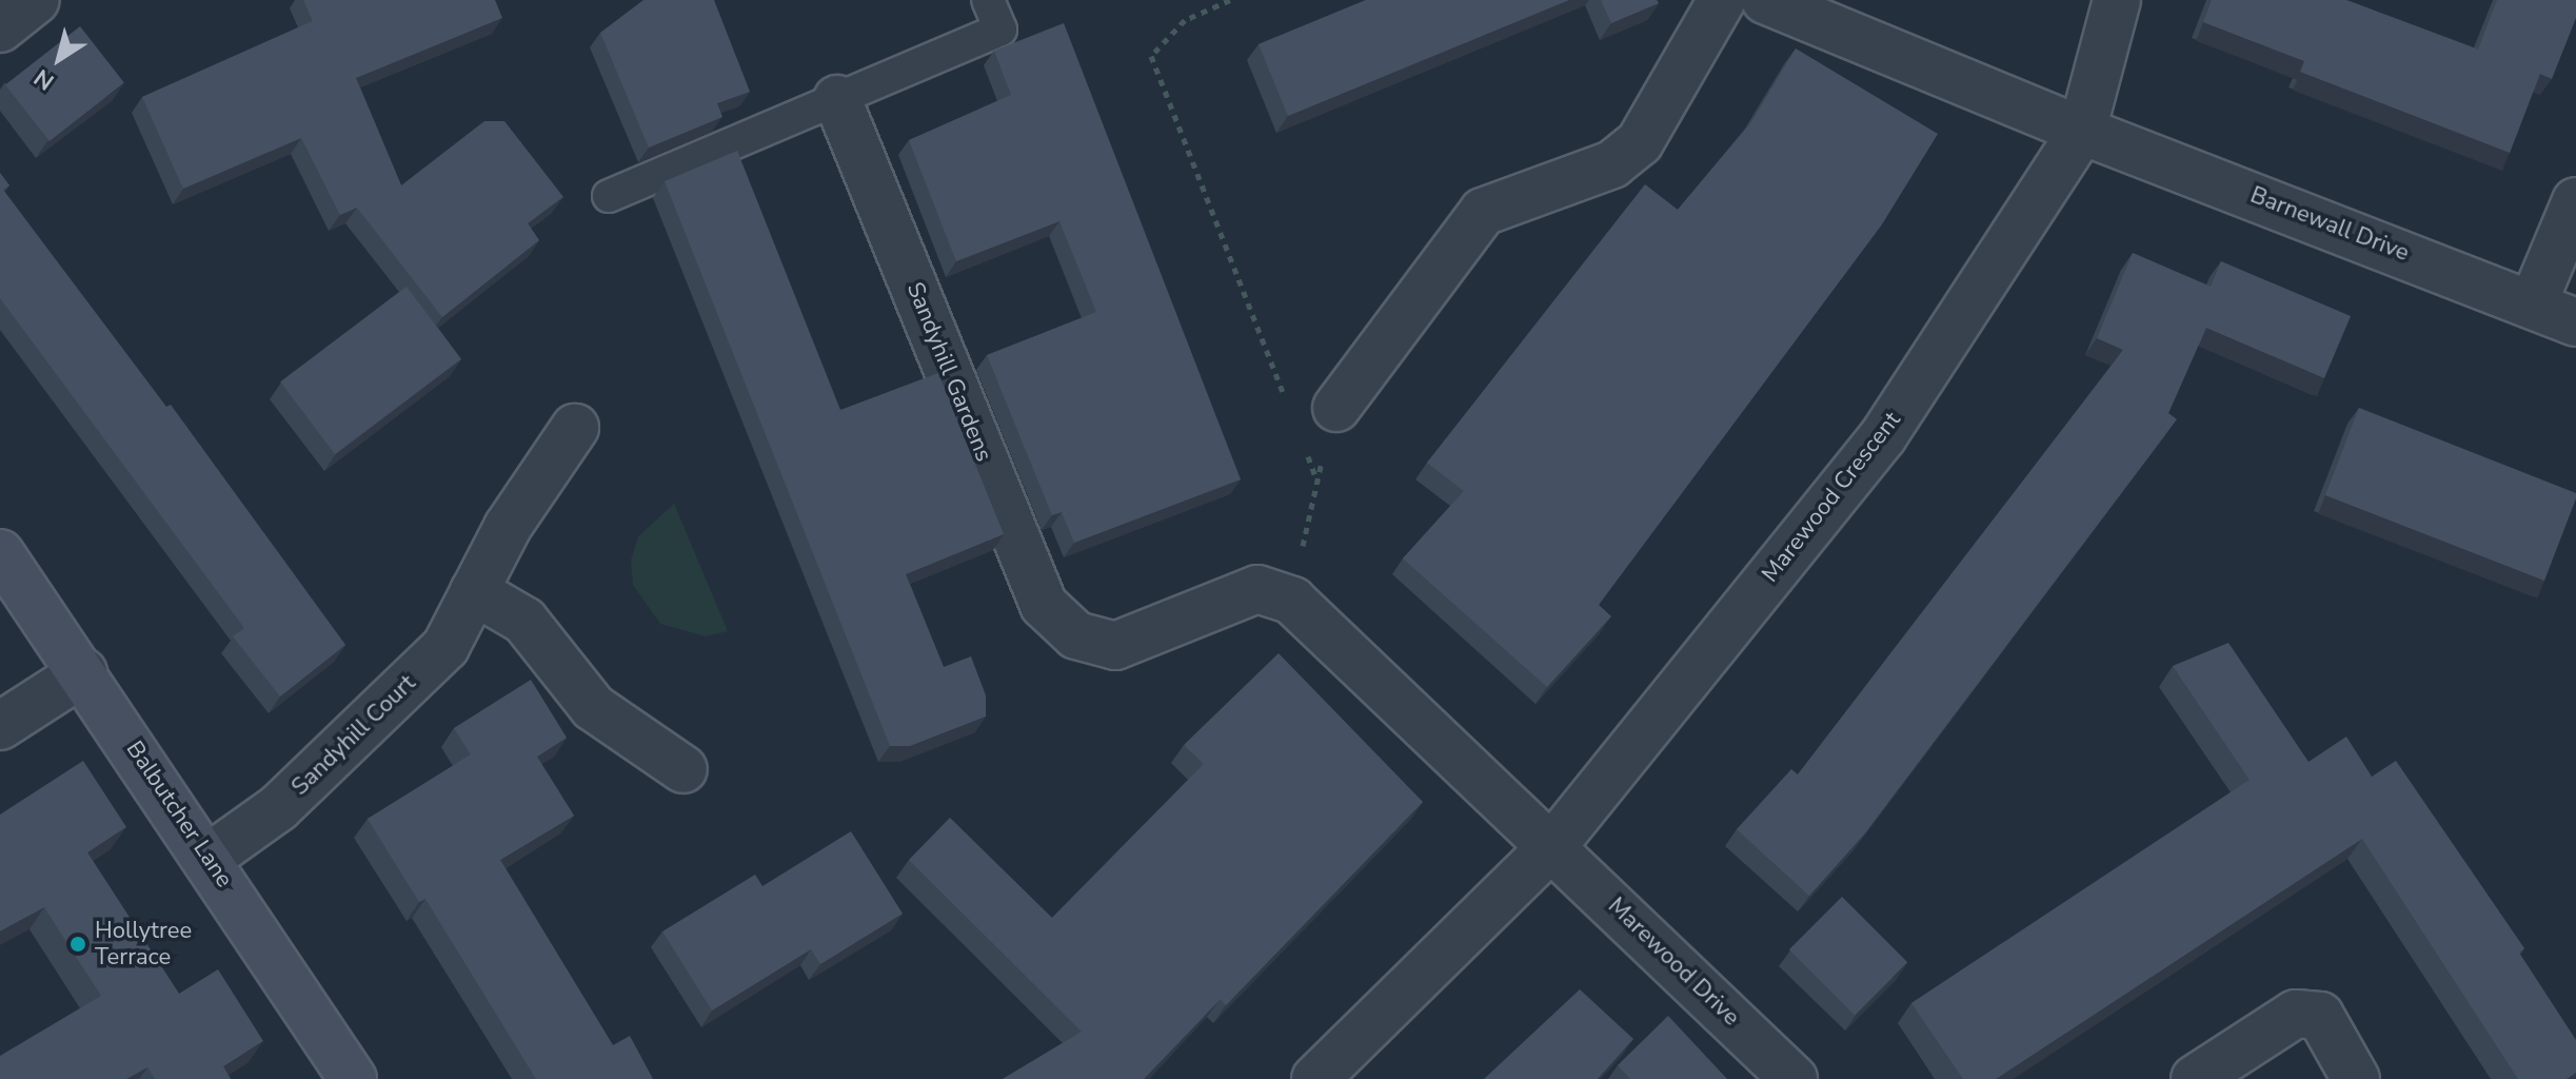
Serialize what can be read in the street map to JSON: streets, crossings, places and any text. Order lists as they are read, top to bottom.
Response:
{
  "streets": {
    "street": [
      "Barnewall Drive",
      "Sandyhill Gardens",
      "Marewood Crescent",
      "Sandyhill Court",
      "Balbutcher Lane",
      "Marewood Drive"
    ]
  },
  "crossings": [
    ["Barnewall Drive", "Marewood Crescent"],
    ["Marewood Crescent", "Marewood Drive"],
    ["Sandyhill Court", "Balbutcher Lane"]
  ],
  "places": ["Hollytree Terrace"],
  "north": "bottom left"
}
